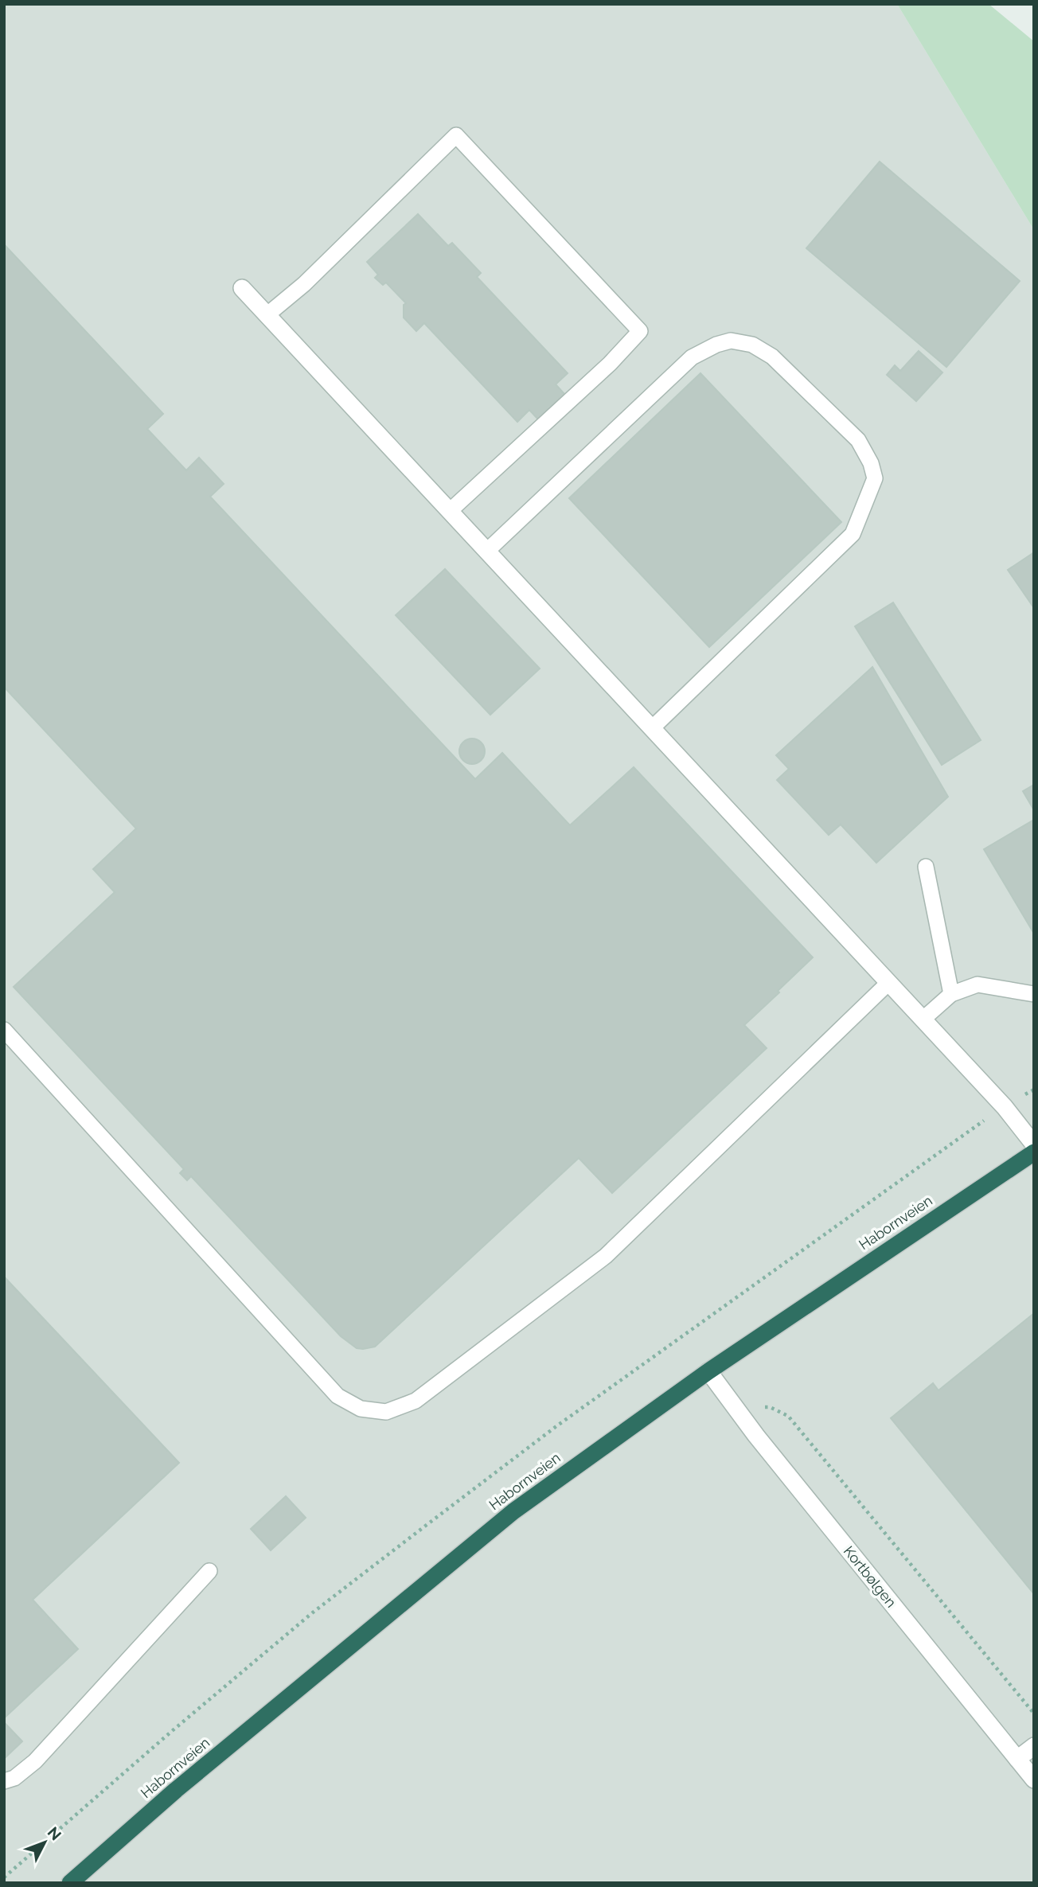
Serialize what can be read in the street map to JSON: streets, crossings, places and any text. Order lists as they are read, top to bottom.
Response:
{
  "streets": {
    "highway": ["Habornveien"],
    "street": ["Kortbølgen"]
  },
  "crossings": [
    ["Habornveien", "Kortbølgen"]
  ],
  "north": "top right"
}
